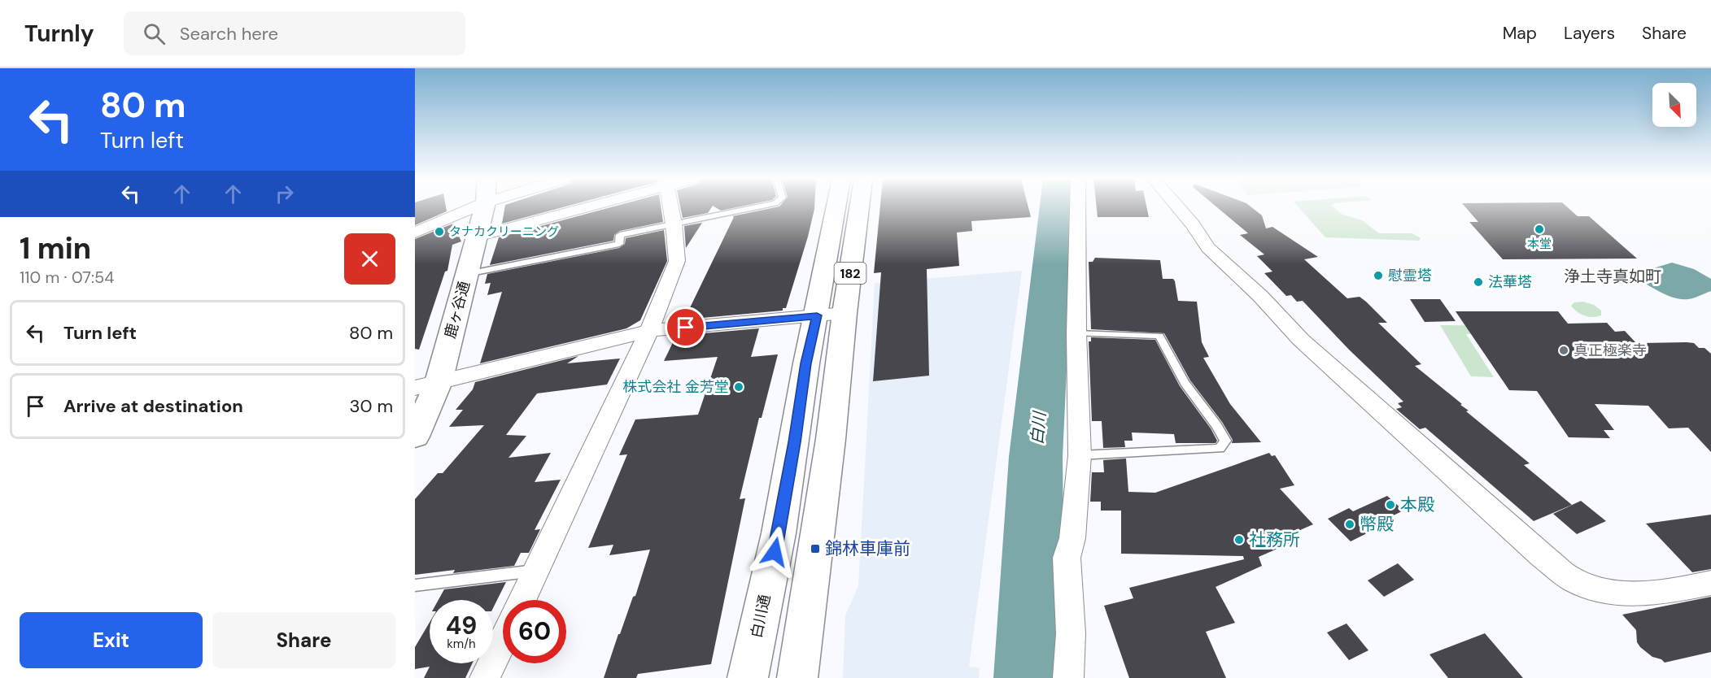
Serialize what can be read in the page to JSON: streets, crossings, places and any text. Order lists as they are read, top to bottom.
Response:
{
  "streets": {
    "main road": ["182", "鹿ヶ谷通", "白川通"]
  },
  "districts": ["浄土寺真如町"],
  "water": ["白川"],
  "places": {
    "other": [
      "本堂",
      "タナカクリーニング",
      "慰霊塔",
      "法華塔",
      "真正極楽寺",
      "株式会社 金芳堂",
      "本殿",
      "幣殿",
      "社務所"
    ],
    "transit": ["錦林車庫前"]
  },
  "north": "bottom right",
  "page": {
    "header": "Turnly",
    "search": "Search here",
    "nav": ["Map", "Layers", "Share"],
    "turn": ["80 m", "Turn left"],
    "heading": ["1 min", "110 m · 07:54"],
    "list": [
      {
        "name": "Turn left",
        "value": "80 m"
      },
      {
        "name": "Arrive at destination",
        "value": "30 m"
      }
    ],
    "speed": "49 km/h",
    "limit": "60",
    "buttons": ["Exit", "Share"]
  }
}
